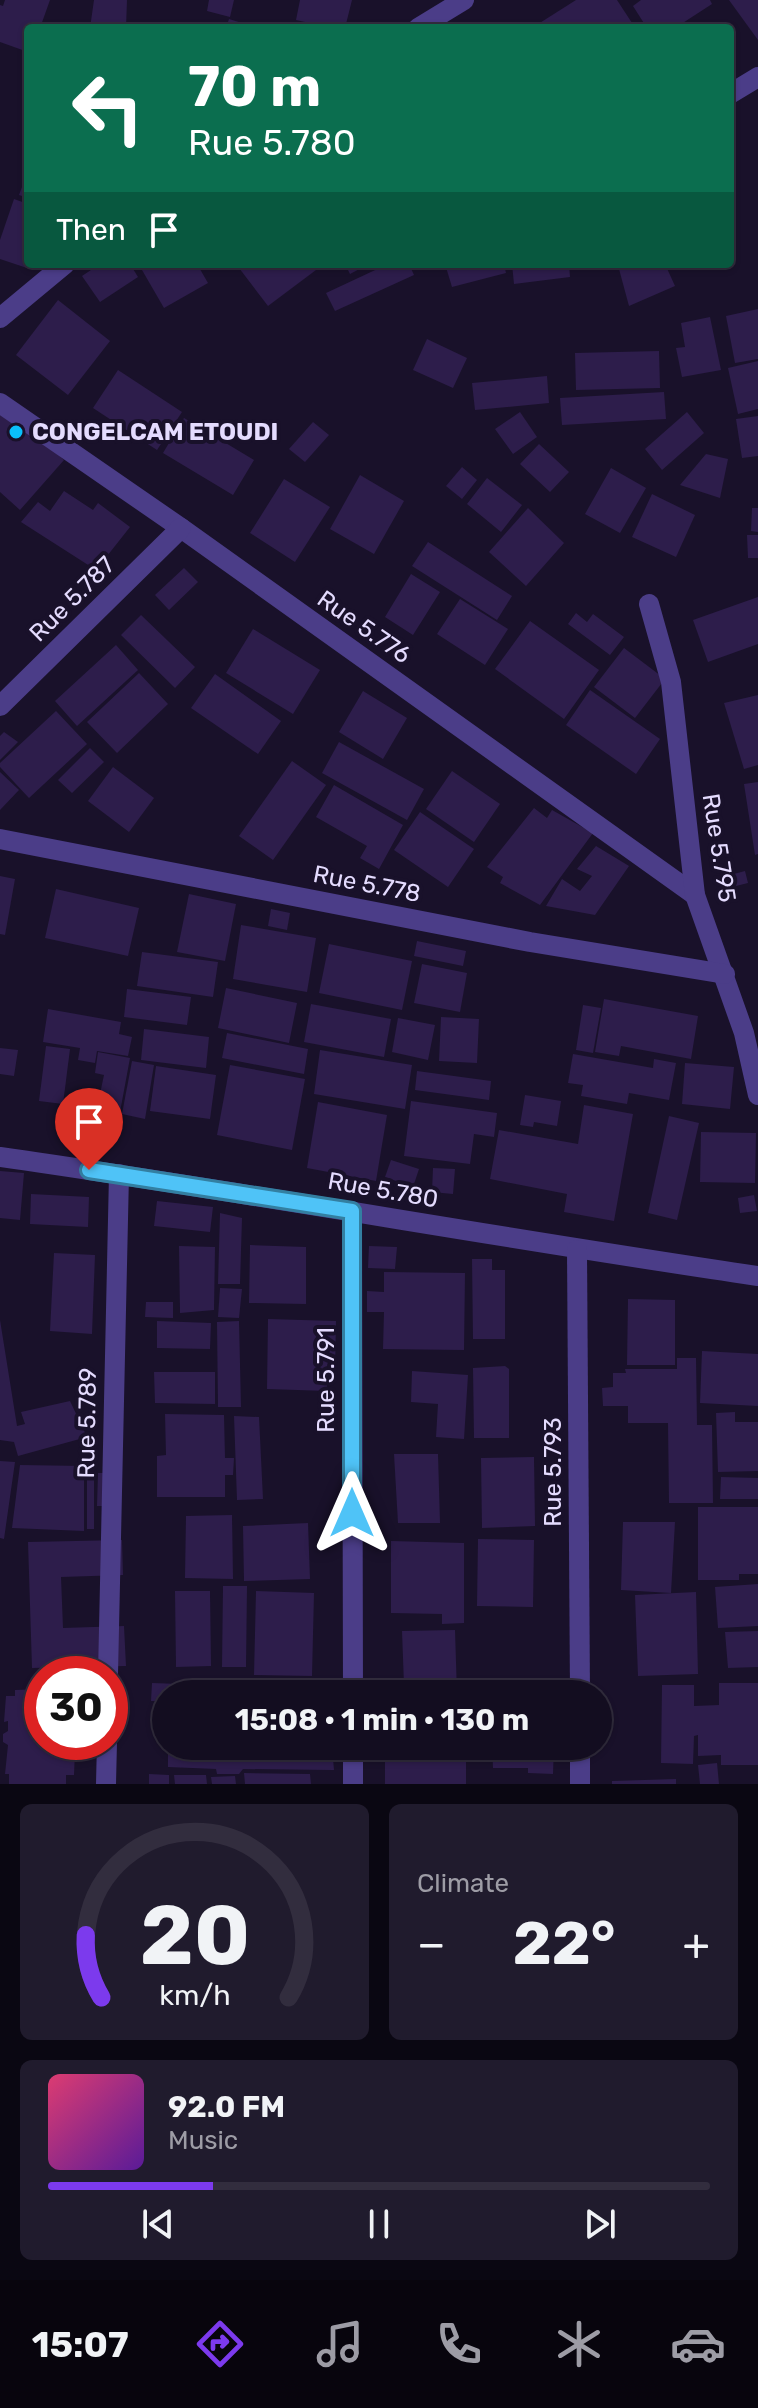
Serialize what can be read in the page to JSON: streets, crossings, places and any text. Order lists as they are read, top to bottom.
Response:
{
  "streets": {
    "street": [
      "Rue 5.787",
      "Rue 5.776",
      "Rue 5.795",
      "Rue 5.778",
      "Rue 5.780",
      "Rue 5.791",
      "Rue 5.789",
      "Rue 5.793"
    ]
  },
  "crossings": [
    ["Rue 5.787", "Rue 5.776"],
    ["Rue 5.776", "Rue 5.795"],
    ["Rue 5.795", "Rue 5.778"],
    ["Rue 5.780", "Rue 5.791"],
    ["Rue 5.780", "Rue 5.789"],
    ["Rue 5.780", "Rue 5.793"]
  ],
  "places": ["CONGELCAM ETOUDI"],
  "page": {
    "turn": ["70 m", "Rue 5.780"],
    "then": "Then",
    "limit": "30",
    "trip": "15:08 · 1 min · 130 m",
    "tile": "Climate",
    "heat": ["−", "22°", "+"],
    "song": ["92.0 FM", "Music"],
    "tabs": "15:07",
    "gauge": ["20", "km/h"]
  }
}
